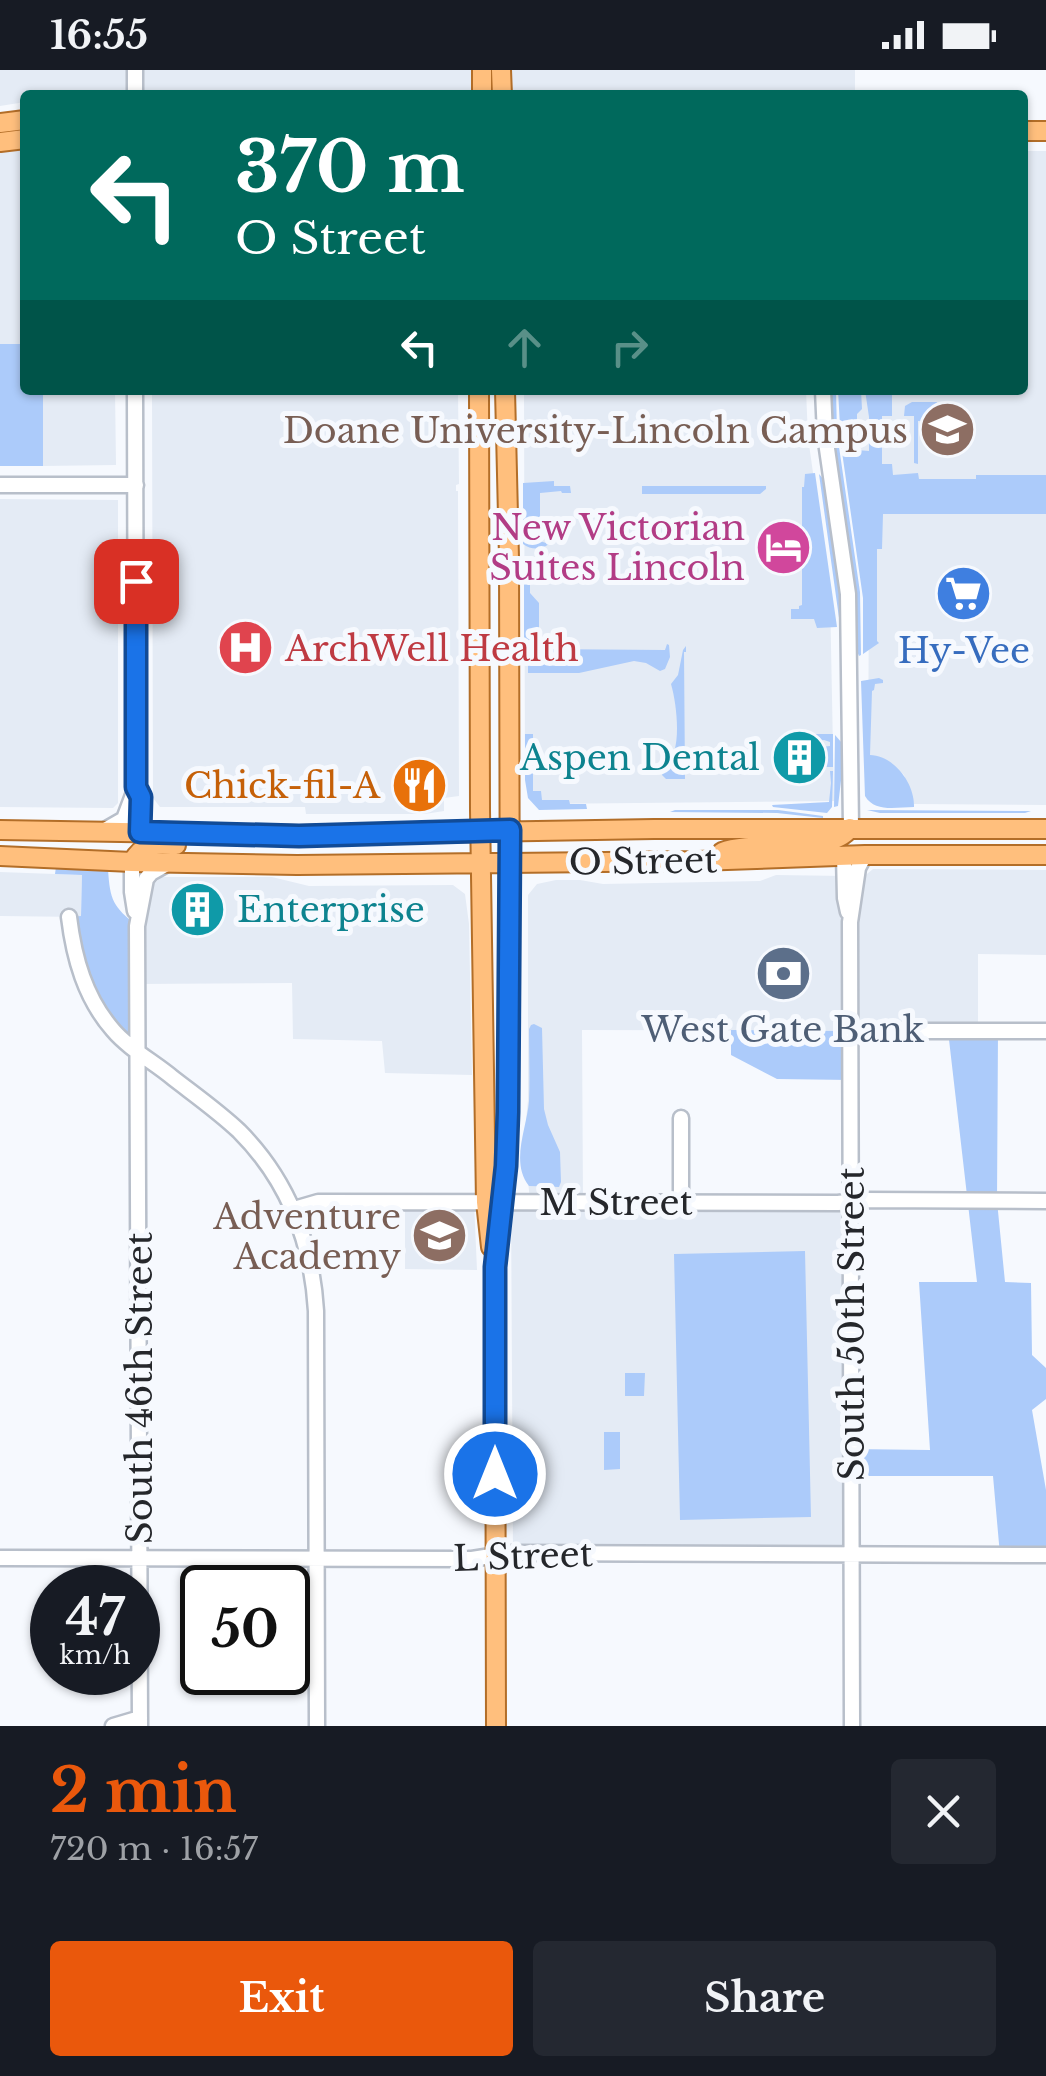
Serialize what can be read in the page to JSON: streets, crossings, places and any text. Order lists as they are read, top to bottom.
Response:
{
  "streets": {
    "main road": ["O Street"],
    "street": [
      "M Street",
      "South 50th Street",
      "South 46th Street",
      "L Street"
    ]
  },
  "crossings": [
    ["O Street", "South 50th Street"],
    ["O Street", "South 46th Street"],
    ["M Street", "South 50th Street"],
    ["South 50th Street", "L Street"],
    ["South 46th Street", "L Street"]
  ],
  "places": {
    "school or university": ["Doane University-Lincoln Campus", "Adventure Academy"],
    "hotel": ["New Victorian Suites Lincoln"],
    "supermarket": ["Hy-Vee"],
    "hospital": ["ArchWell Health"],
    "building": ["Aspen Dental", "Enterprise"],
    "restaurant": ["Chick-fil-A"],
    "bank": ["West Gate Bank"]
  },
  "page": {
    "status": "16:55",
    "turn": ["370 m", "O Street"],
    "speed": "47 km/h",
    "limit": "50",
    "heading": ["2 min", "720 m · 16:57"],
    "buttons": ["Exit", "Share"]
  }
}
